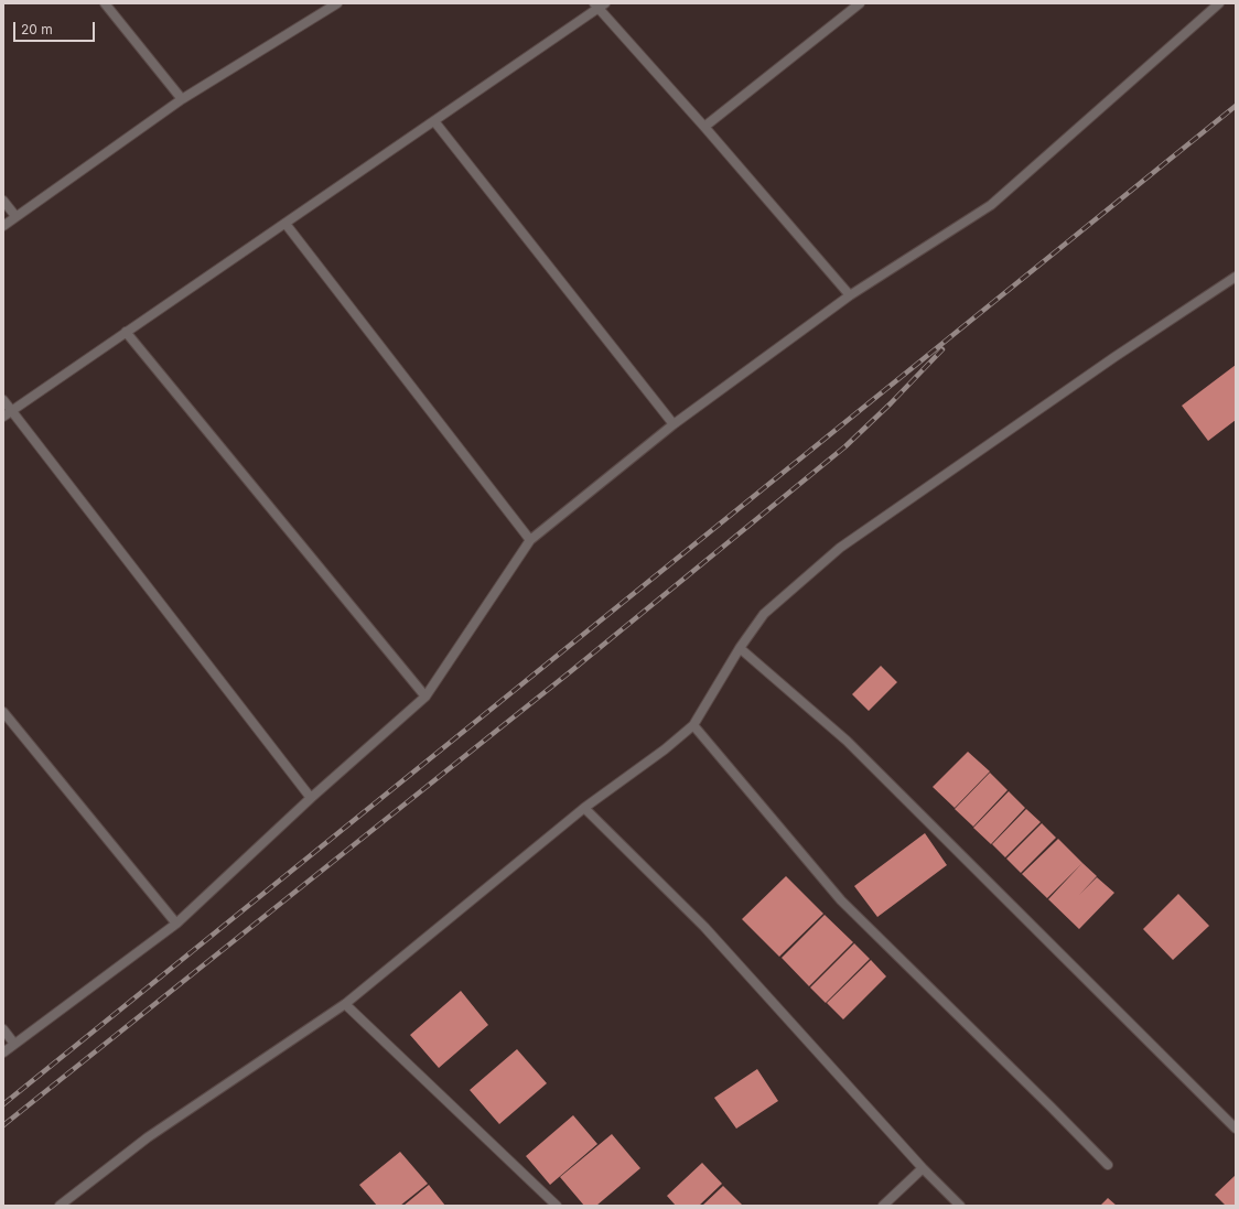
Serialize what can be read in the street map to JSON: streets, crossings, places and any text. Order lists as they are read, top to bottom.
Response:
{
  "scale_bar": "20 m"
}
